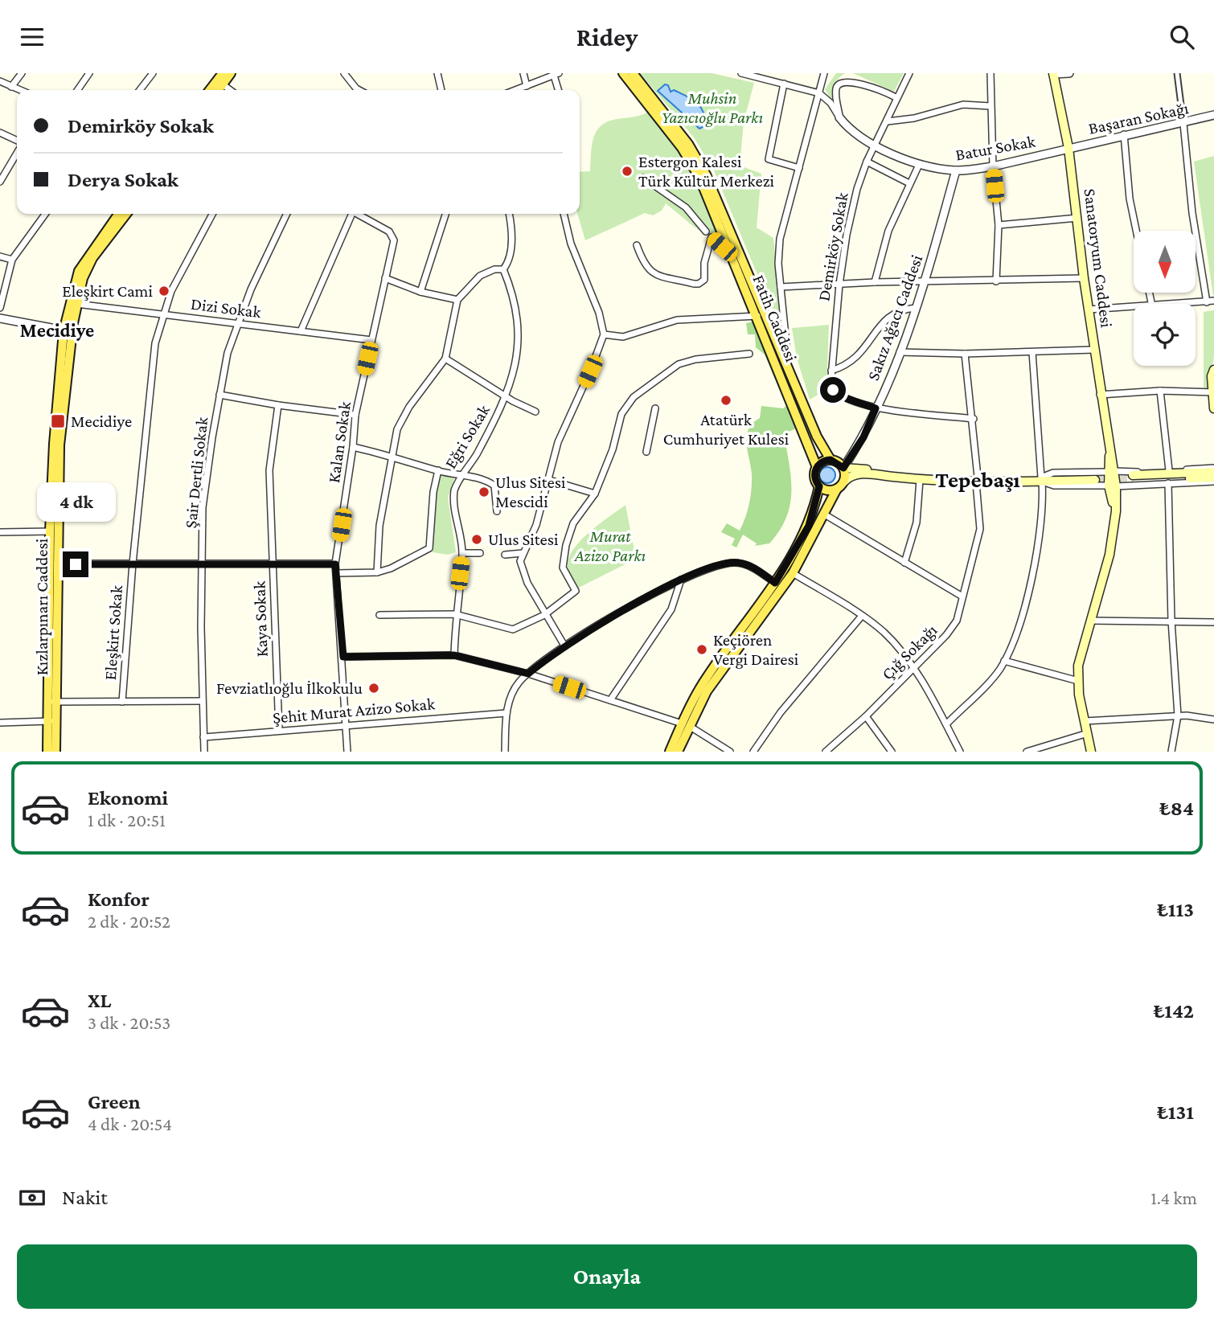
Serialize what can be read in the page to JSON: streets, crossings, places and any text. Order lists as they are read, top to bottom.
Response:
{
  "streets": {
    "main road": ["Sanatoryum Caddesi", "Fatih Caddesi", "Kızlarpınarı Caddesi"],
    "street": [
      "Başaran Sokağı",
      "Batur Sokak",
      "Demirköy Sokak",
      "Dizi Sokak",
      "Sakız Ağacı Caddesi",
      "Eğri Sokak",
      "Kalan Sokak",
      "Şair Dertli Sokak",
      "Kaya Sokak",
      "Eleşkirt Sokak",
      "Çığ Sokağı",
      "Şehit Murat Azizo Sokak"
    ]
  },
  "crossings": [
    ["Başaran Sokağı", "Batur Sokak"],
    ["Başaran Sokağı", "Sanatoryum Caddesi"],
    ["Batur Sokak", "Demirköy Sokak"],
    ["Batur Sokak", "Sanatoryum Caddesi"],
    ["Batur Sokak", "Sakız Ağacı Caddesi"],
    ["Demirköy Sokak", "Sakız Ağacı Caddesi"],
    ["Dizi Sokak", "Kalan Sokak"],
    ["Dizi Sokak", "Şair Dertli Sokak"],
    ["Dizi Sokak", "Kızlarpınarı Caddesi"],
    ["Dizi Sokak", "Eleşkirt Sokak"],
    ["Sakız Ağacı Caddesi", "Fatih Caddesi"],
    ["Kalan Sokak", "Şehit Murat Azizo Sokak"],
    ["Şair Dertli Sokak", "Şehit Murat Azizo Sokak"],
    ["Kaya Sokak", "Şehit Murat Azizo Sokak"]
  ],
  "districts": ["Mecidiye", "Tepebaşı"],
  "parks": ["Muhsin Yazıcıoğlu Parkı", "Murat Azizo Parkı"],
  "places": {
    "other": [
      "Estergon Kalesi Türk Kültür Merkezi",
      "Eleşkirt Cami",
      "Atatürk Cumhuriyet Kulesi",
      "Ulus Sitesi Mescidi",
      "Ulus Sitesi",
      "Keçiören Vergi Dairesi",
      "Fevziatlıoğlu İlkokulu"
    ],
    "transit": ["Mecidiye"]
  },
  "north": "bottom",
  "page": {
    "header": "Ridey",
    "banner": ["Demirköy Sokak", "Derya Sokak"],
    "bubble": "4 dk",
    "list": [
      {
        "name": "Ekonomi",
        "note": "1 dk · 20:51",
        "value": "₺84"
      },
      {
        "name": "Konfor",
        "note": "2 dk · 20:52",
        "value": "₺113"
      },
      {
        "name": "XL",
        "note": "3 dk · 20:53",
        "value": "₺142"
      },
      {
        "name": "Green",
        "note": "4 dk · 20:54",
        "value": "₺131"
      }
    ],
    "pay": ["Nakit", "1.4 km"],
    "buttons": "Onayla"
  }
}
